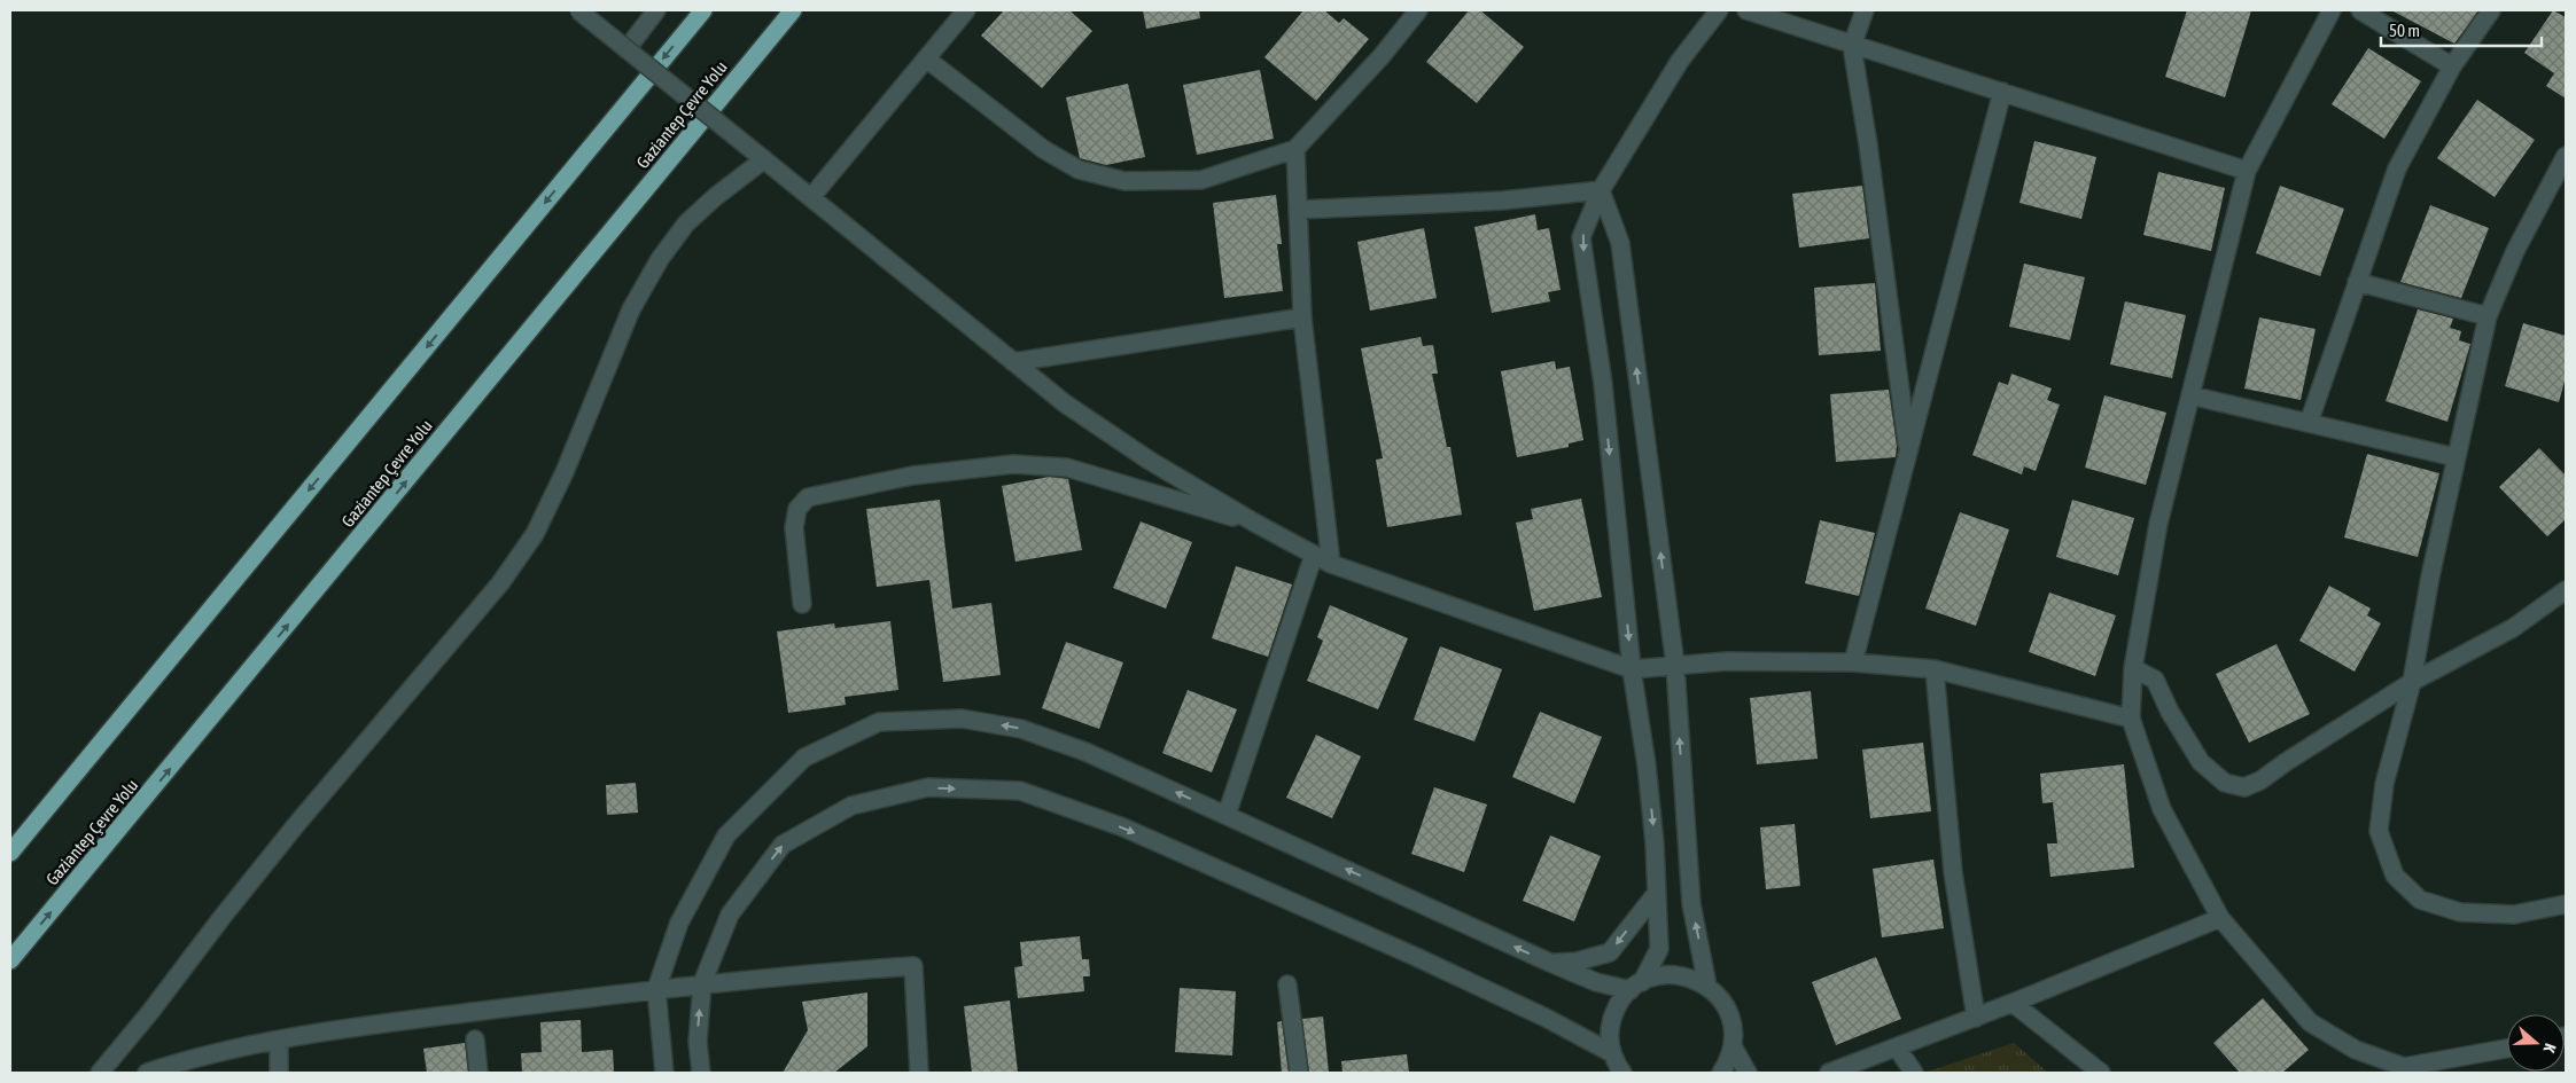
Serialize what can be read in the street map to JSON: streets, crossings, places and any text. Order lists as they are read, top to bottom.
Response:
{
  "streets": {
    "highway": ["Gaziantep Çevre Yolu"]
  },
  "scale_bar": "50 m",
  "north": "right"
}
